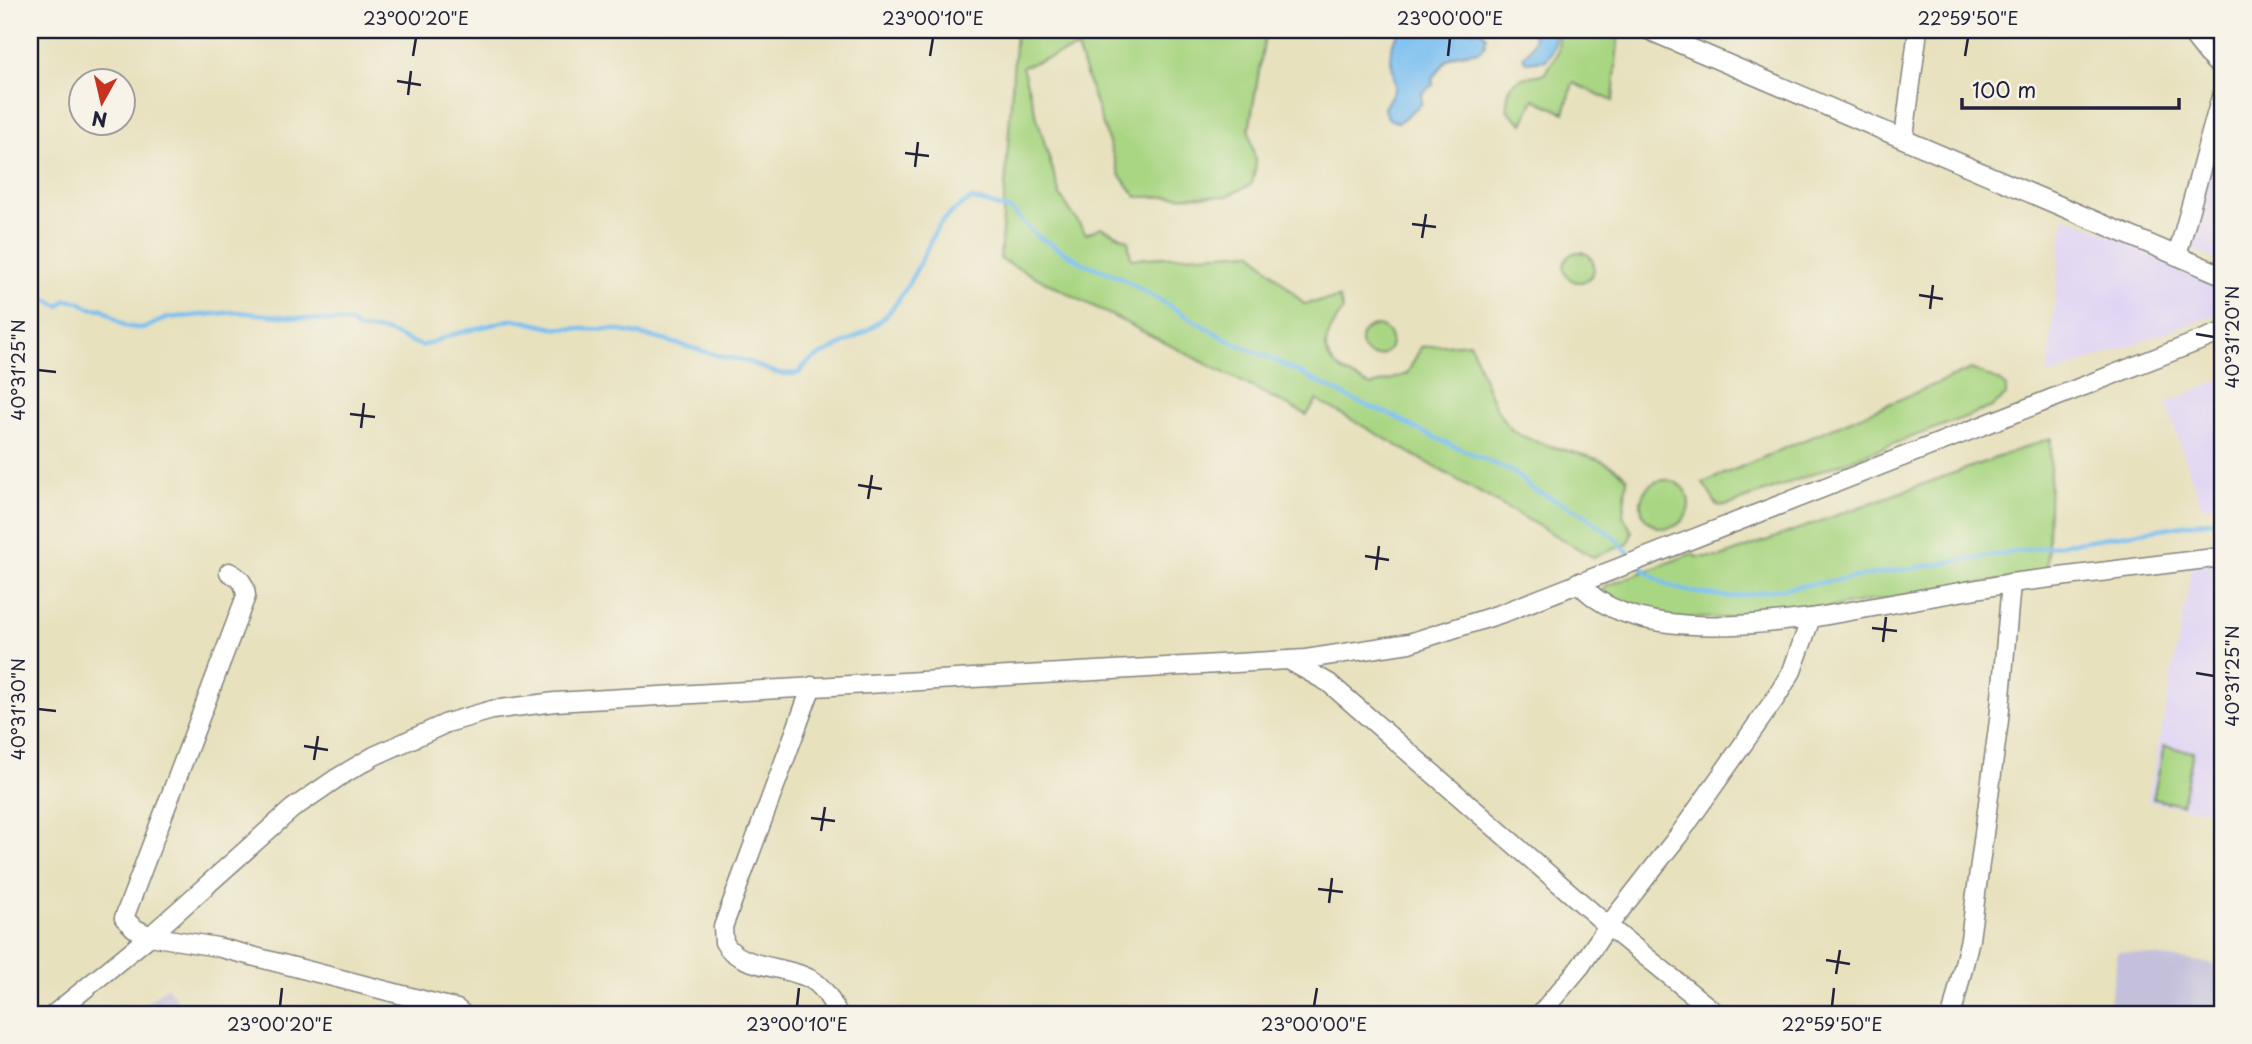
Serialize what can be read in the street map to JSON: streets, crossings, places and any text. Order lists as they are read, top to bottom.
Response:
{
  "scale_bar": "100 m",
  "north": "bottom",
  "coordinates": [
    "23°00'20\"E",
    "23°00'10\"E",
    "23°00'00\"E",
    "22°59'50\"E",
    "40°31'20\"N",
    "40°31'25\"N",
    "40°31'30\"N"
  ]
}
